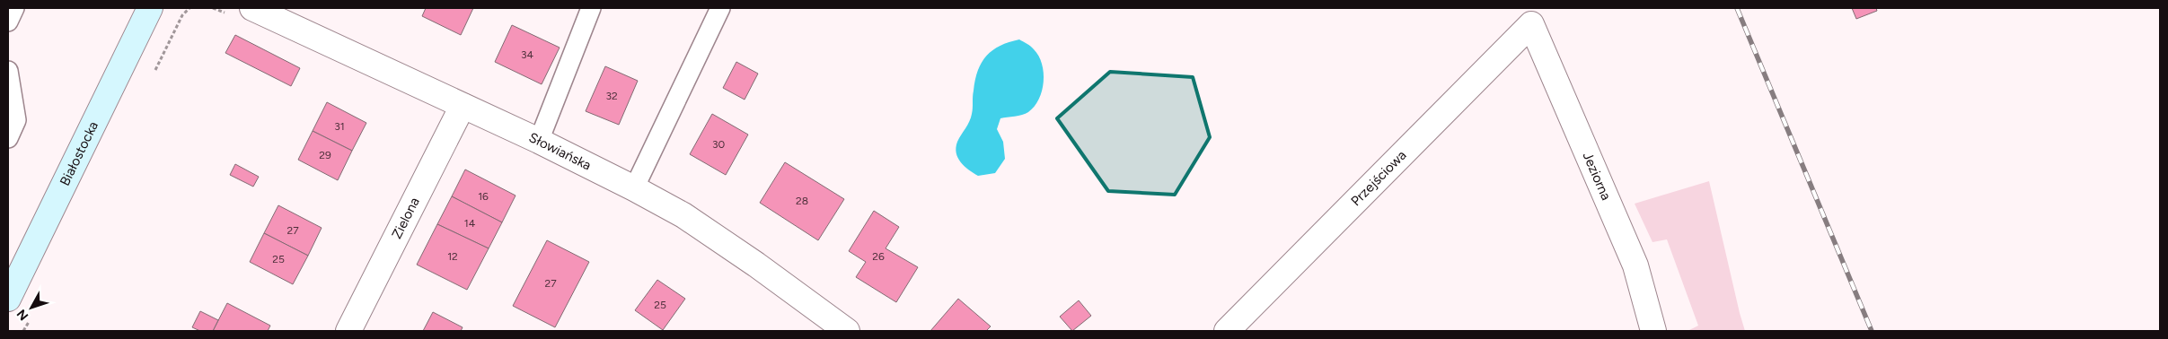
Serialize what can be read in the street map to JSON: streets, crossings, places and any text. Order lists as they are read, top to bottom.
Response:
{
  "streets": {
    "street": [
      "Słowiańska",
      "Białostocka",
      "Jeziorna",
      "Przejściowa",
      "Zielona"
    ]
  },
  "crossings": [
    ["Słowiańska", "Zielona"],
    ["Jeziorna", "Przejściowa"]
  ],
  "house_numbers": [
    "34",
    "32",
    "31",
    "30",
    "29",
    "16",
    "28",
    "14",
    "27",
    "12",
    "26",
    "25",
    "27",
    "25"
  ],
  "north": "bottom left"
}
